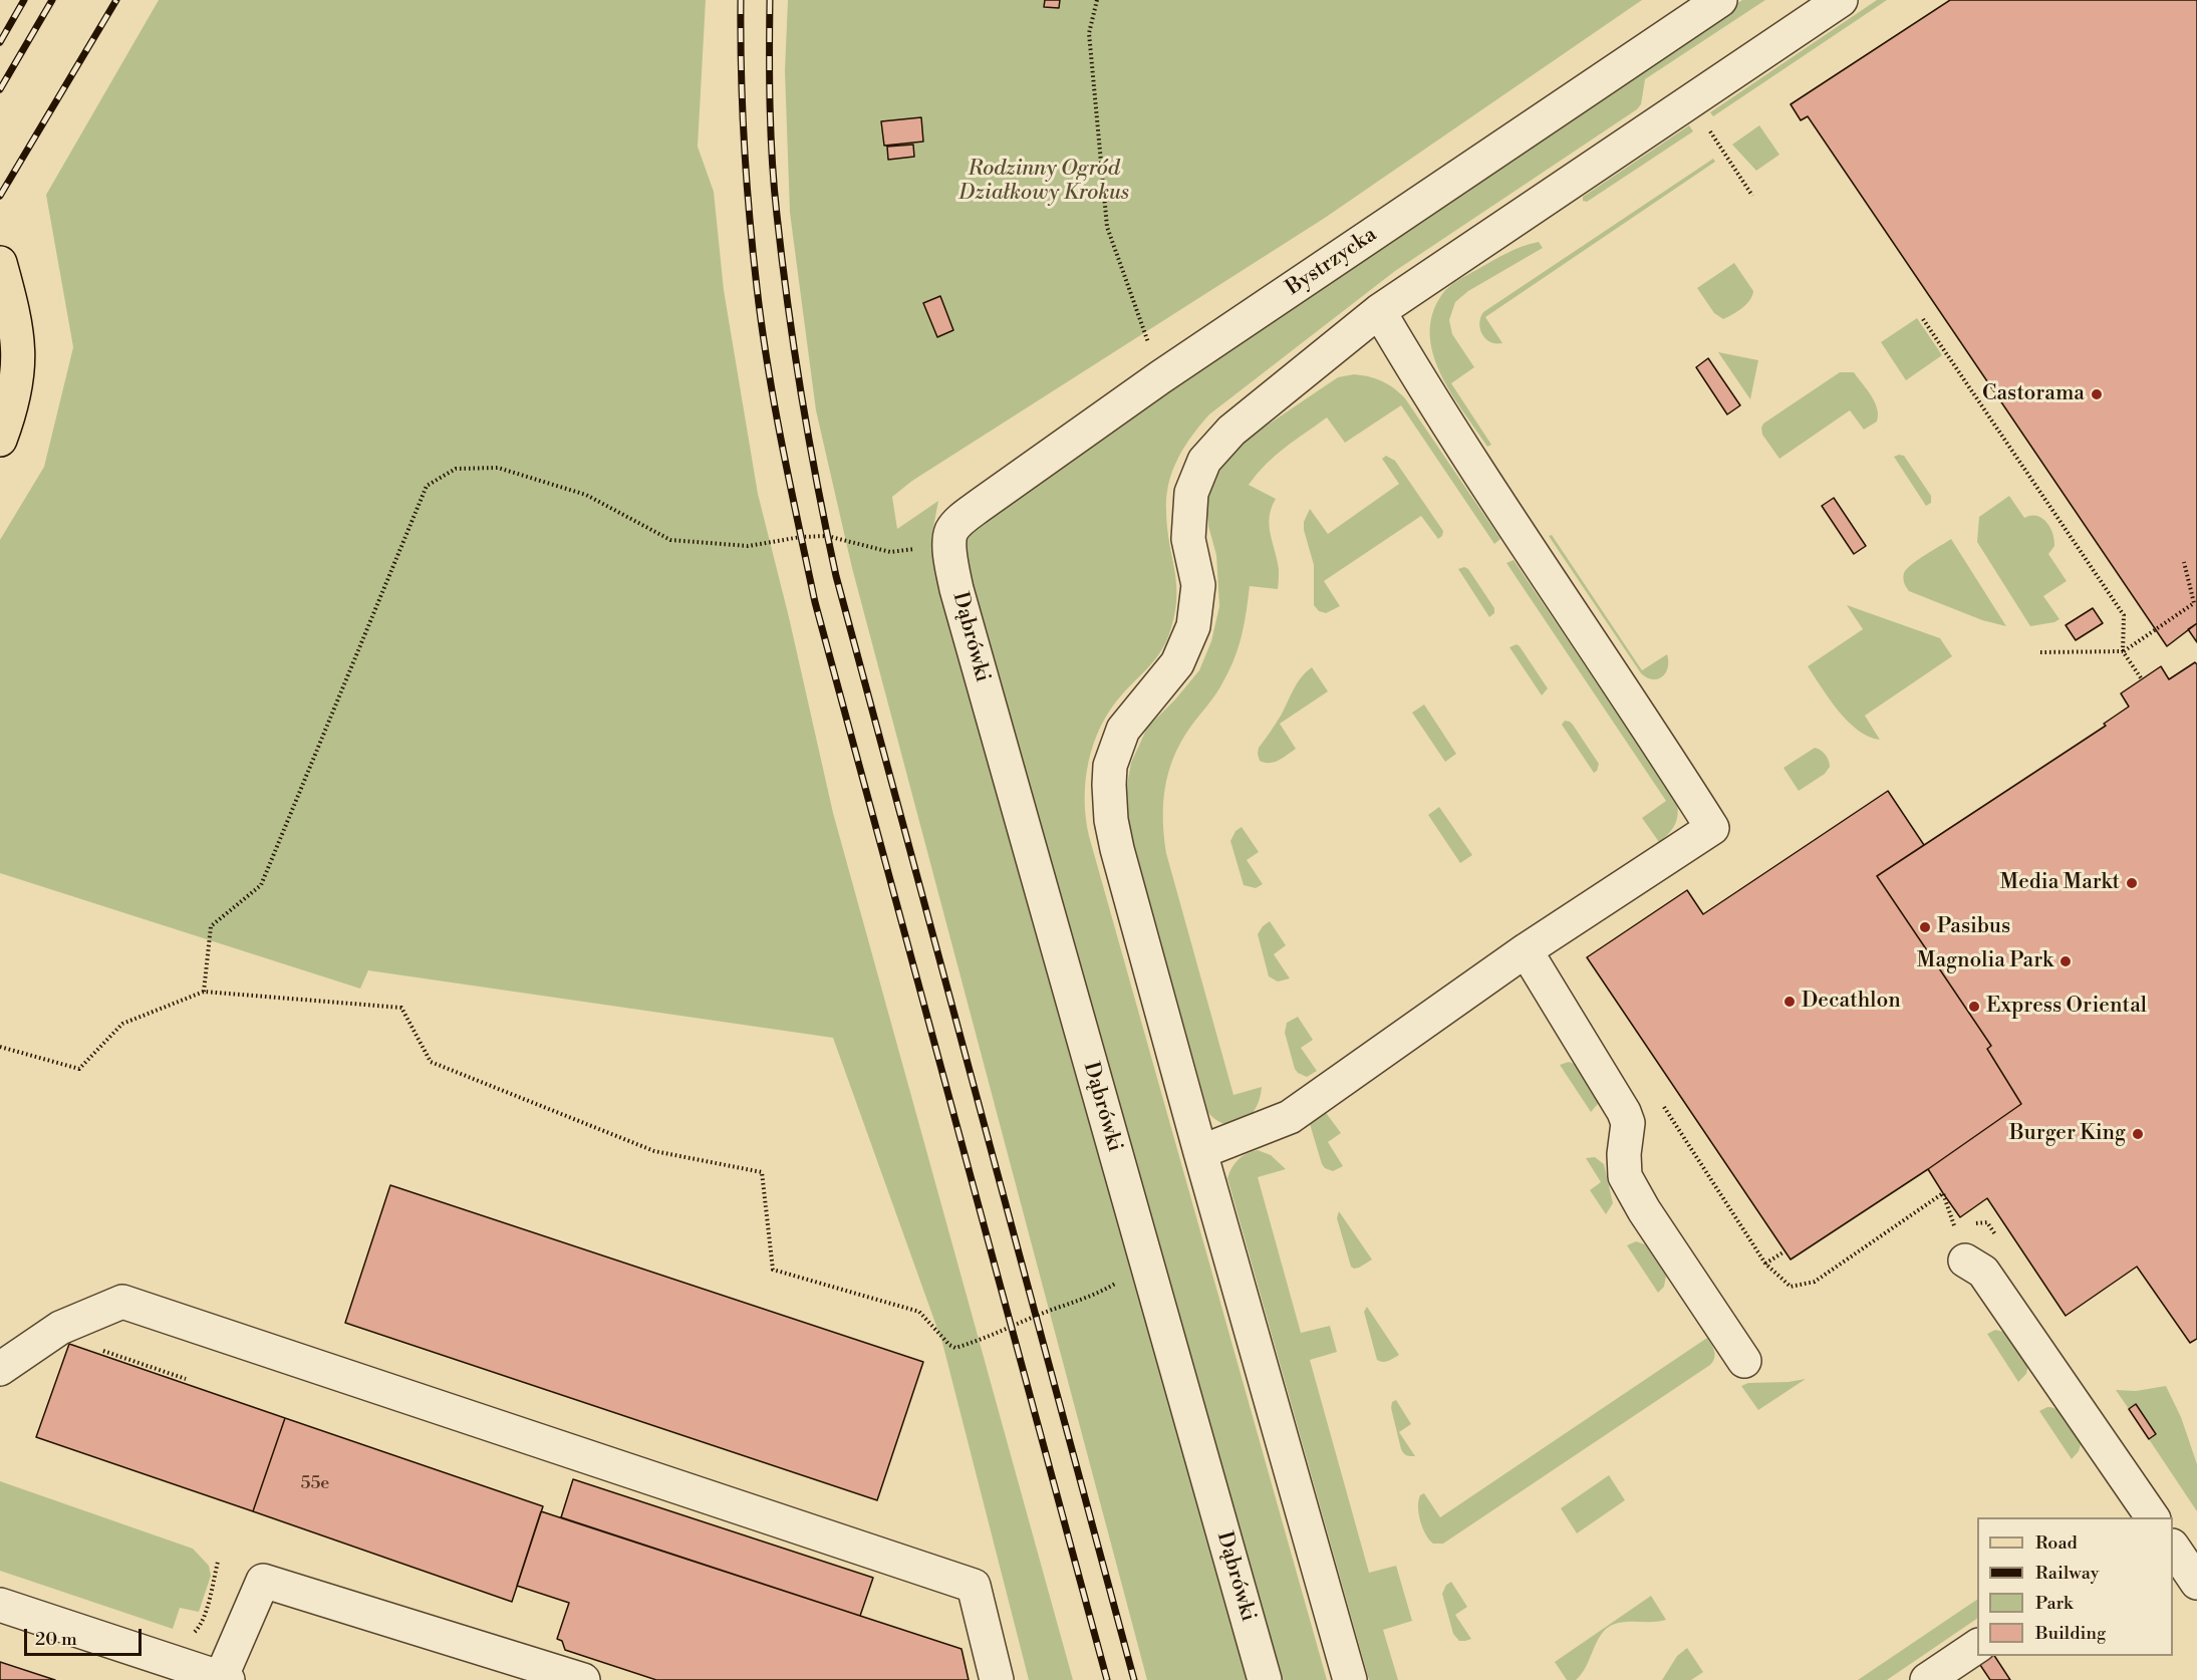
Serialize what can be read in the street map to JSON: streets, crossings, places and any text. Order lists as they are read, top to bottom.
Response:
{
  "streets": {
    "street": ["Bystrzycka", "Dąbrówki"]
  },
  "crossings": [
    ["Bystrzycka", "Dąbrówki"]
  ],
  "parks": ["Rodzinny Ogród Działkowy Krokus"],
  "places": [
    "Castorama",
    "Media Markt",
    "Pasibus",
    "Magnolia Park",
    "Decathlon",
    "Express Oriental",
    "Burger King"
  ],
  "house_numbers": ["55e"],
  "legend": [
    "Road",
    "Railway",
    "Park",
    "Building"
  ],
  "scale_bar": "20 m"
}
